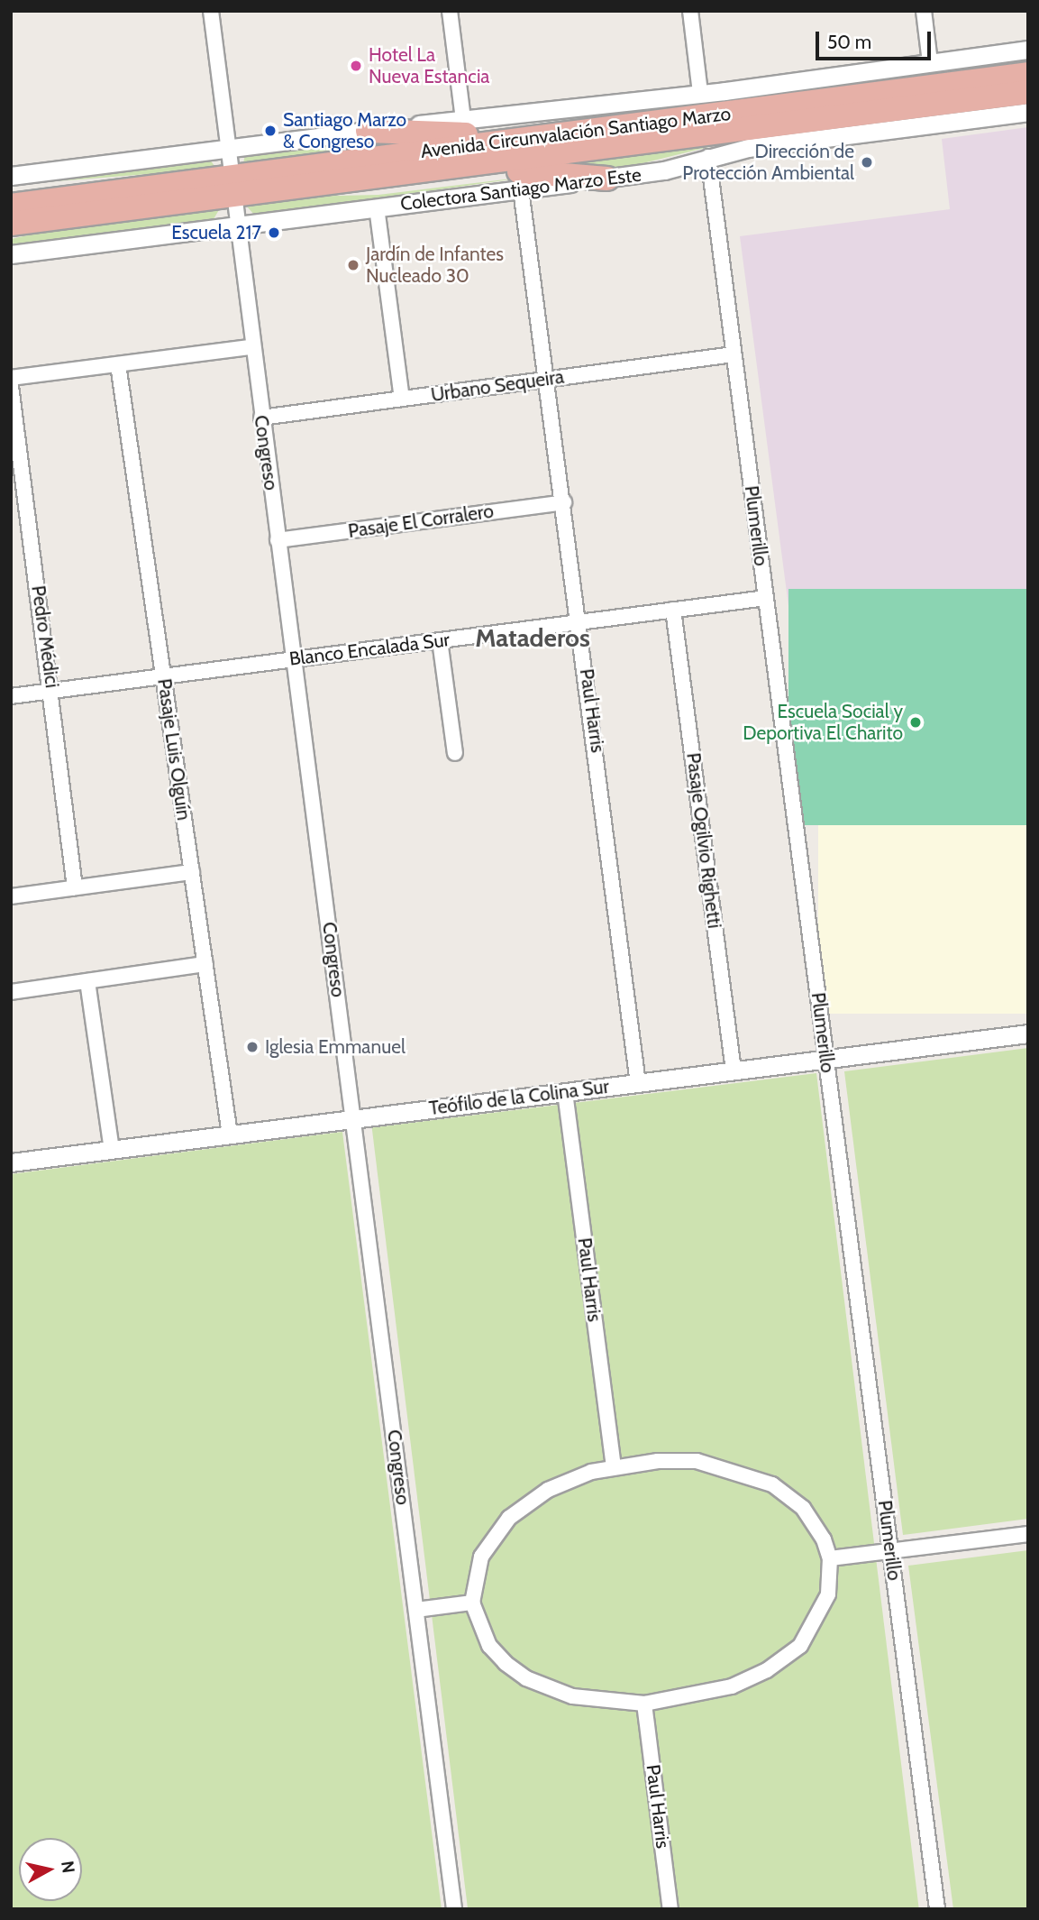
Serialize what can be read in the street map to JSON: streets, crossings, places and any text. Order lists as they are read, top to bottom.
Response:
{
  "streets": {
    "highway": ["Avenida Circunvalación Santiago Marzo"],
    "street": [
      "Colectora Santiago Marzo Este",
      "Urbano Sequeira",
      "Congreso",
      "Pasaje El Corralero",
      "Plumerillo",
      "Pedro Médici",
      "Blanco Encalada Sur",
      "Paul Harris",
      "Pasaje Luis Olguín",
      "Pasaje Ogilvio Righetti",
      "Teófilo de la Colina Sur"
    ]
  },
  "crossings": [
    ["Avenida Circunvalación Santiago Marzo", "Congreso"],
    ["Colectora Santiago Marzo Este", "Congreso"],
    ["Colectora Santiago Marzo Este", "Plumerillo"],
    ["Colectora Santiago Marzo Este", "Paul Harris"],
    ["Urbano Sequeira", "Congreso"],
    ["Urbano Sequeira", "Plumerillo"],
    ["Urbano Sequeira", "Paul Harris"],
    ["Congreso", "Pasaje El Corralero"],
    ["Congreso", "Blanco Encalada Sur"],
    ["Congreso", "Teófilo de la Colina Sur"],
    ["Pasaje El Corralero", "Paul Harris"],
    ["Plumerillo", "Blanco Encalada Sur"],
    ["Plumerillo", "Teófilo de la Colina Sur"],
    ["Pedro Médici", "Blanco Encalada Sur"],
    ["Blanco Encalada Sur", "Paul Harris"],
    ["Blanco Encalada Sur", "Pasaje Luis Olguín"],
    ["Blanco Encalada Sur", "Pasaje Ogilvio Righetti"],
    ["Paul Harris", "Teófilo de la Colina Sur"],
    ["Pasaje Luis Olguín", "Teófilo de la Colina Sur"],
    ["Pasaje Ogilvio Righetti", "Teófilo de la Colina Sur"]
  ],
  "districts": ["Mataderos"],
  "places": [
    "Hotel La Nueva Estancia",
    "Santiago Marzo & Congreso",
    "Dirección de Protección Ambiental",
    "Escuela 217",
    "Jardín de Infantes Nucleado 30",
    "Escuela Social y Deportiva El Charito",
    "Iglesia Emmanuel"
  ],
  "scale_bar": "50 m",
  "north": "right"
}
